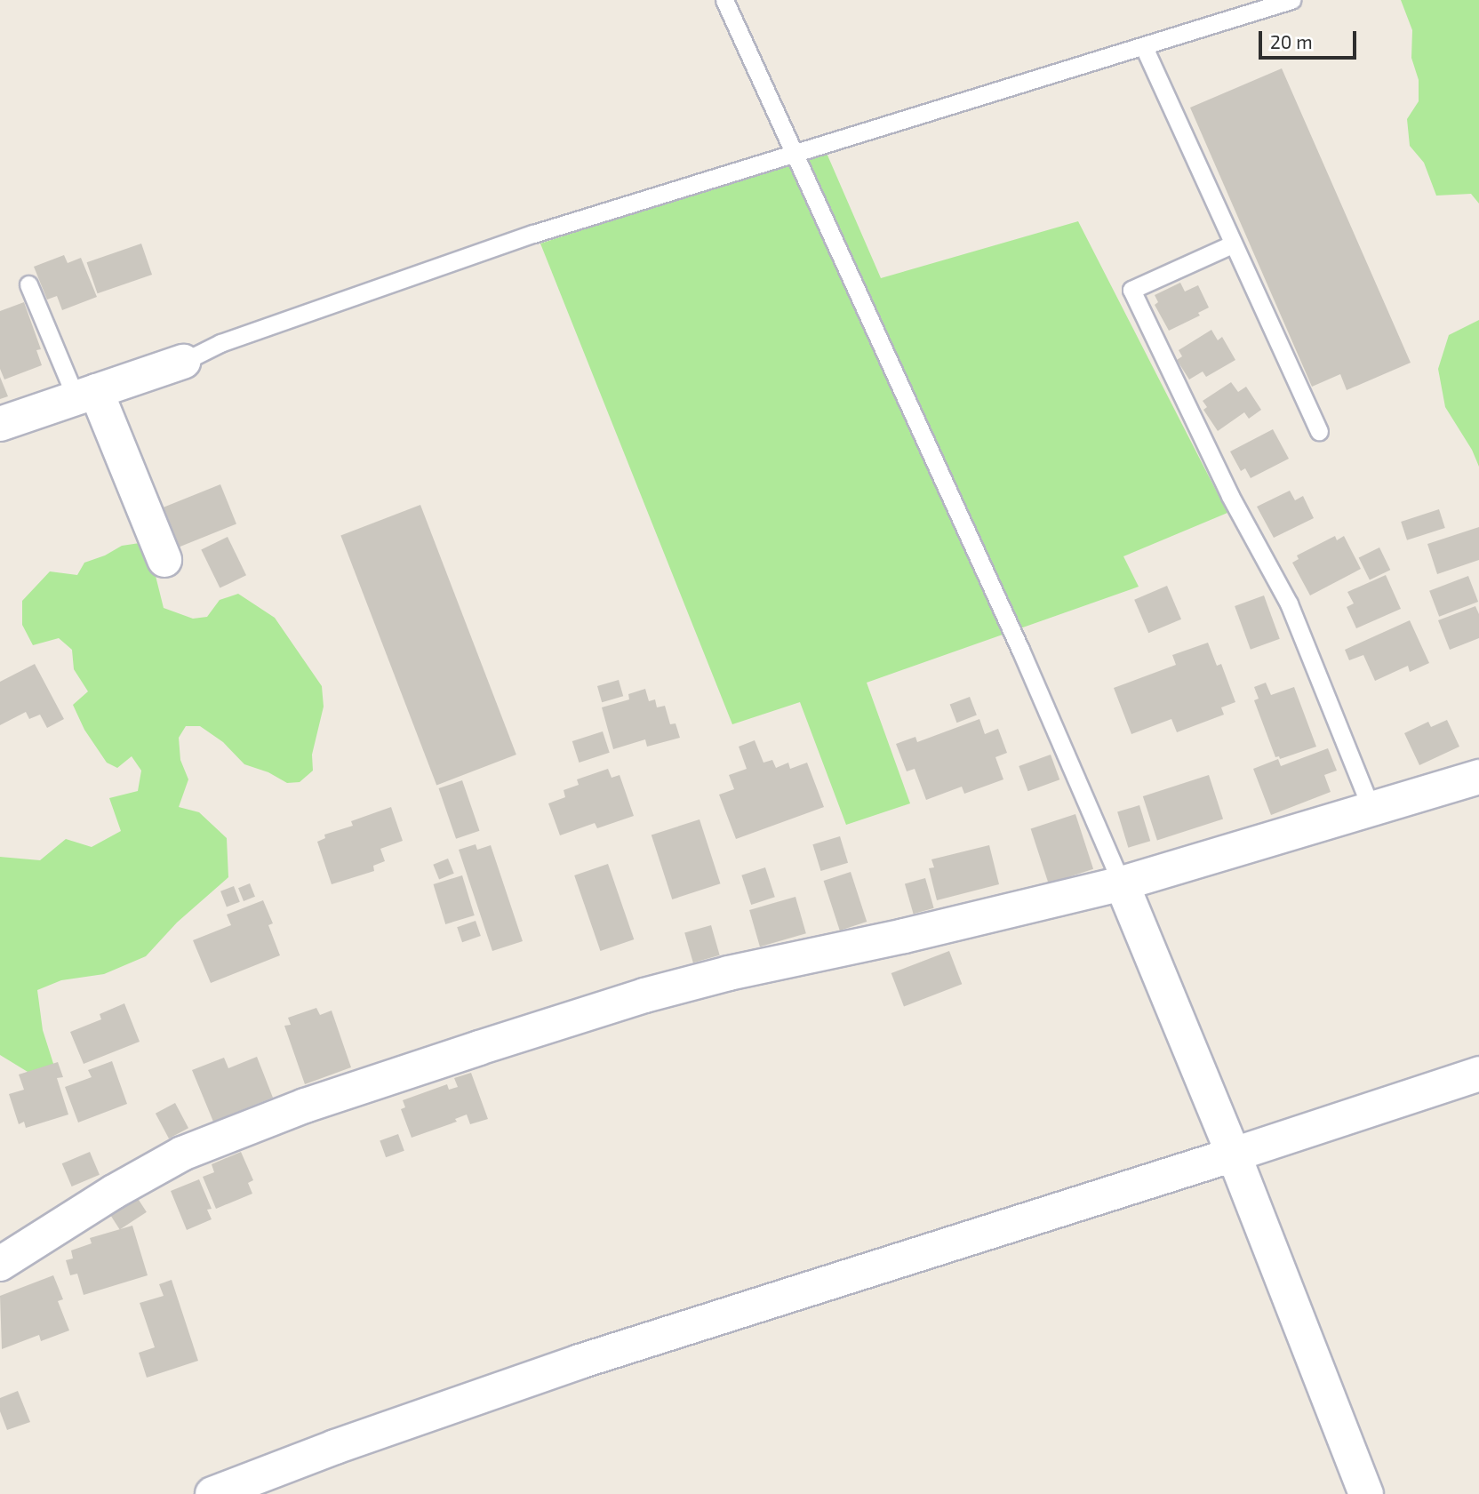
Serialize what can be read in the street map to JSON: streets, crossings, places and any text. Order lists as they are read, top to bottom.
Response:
{
  "scale_bar": "20 m"
}
